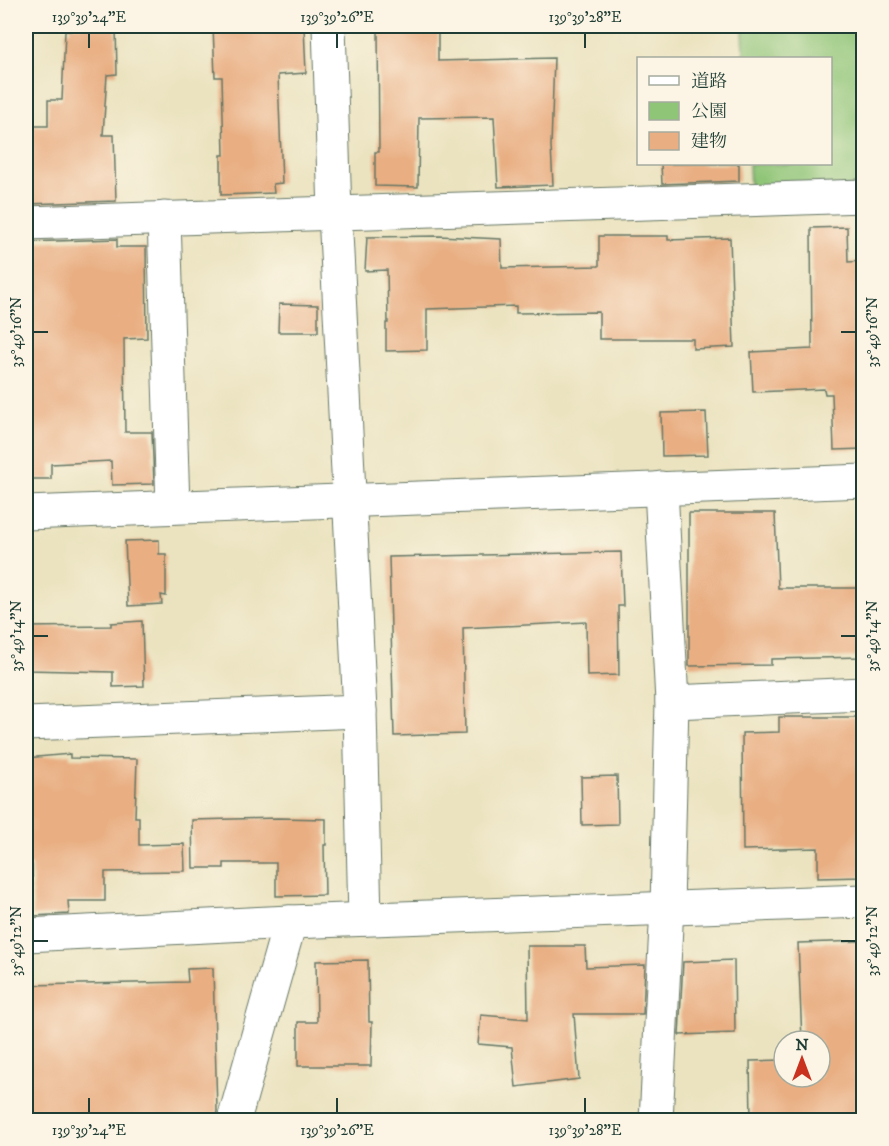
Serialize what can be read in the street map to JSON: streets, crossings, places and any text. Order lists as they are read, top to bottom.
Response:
{
  "legend": ["道路", "公園", "建物"],
  "north": "top",
  "coordinates": [
    "139°39'24\"E",
    "139°39'26\"E",
    "139°39'28\"E",
    "35°49'16\"N",
    "35°49'14\"N",
    "35°49'12\"N"
  ]
}
